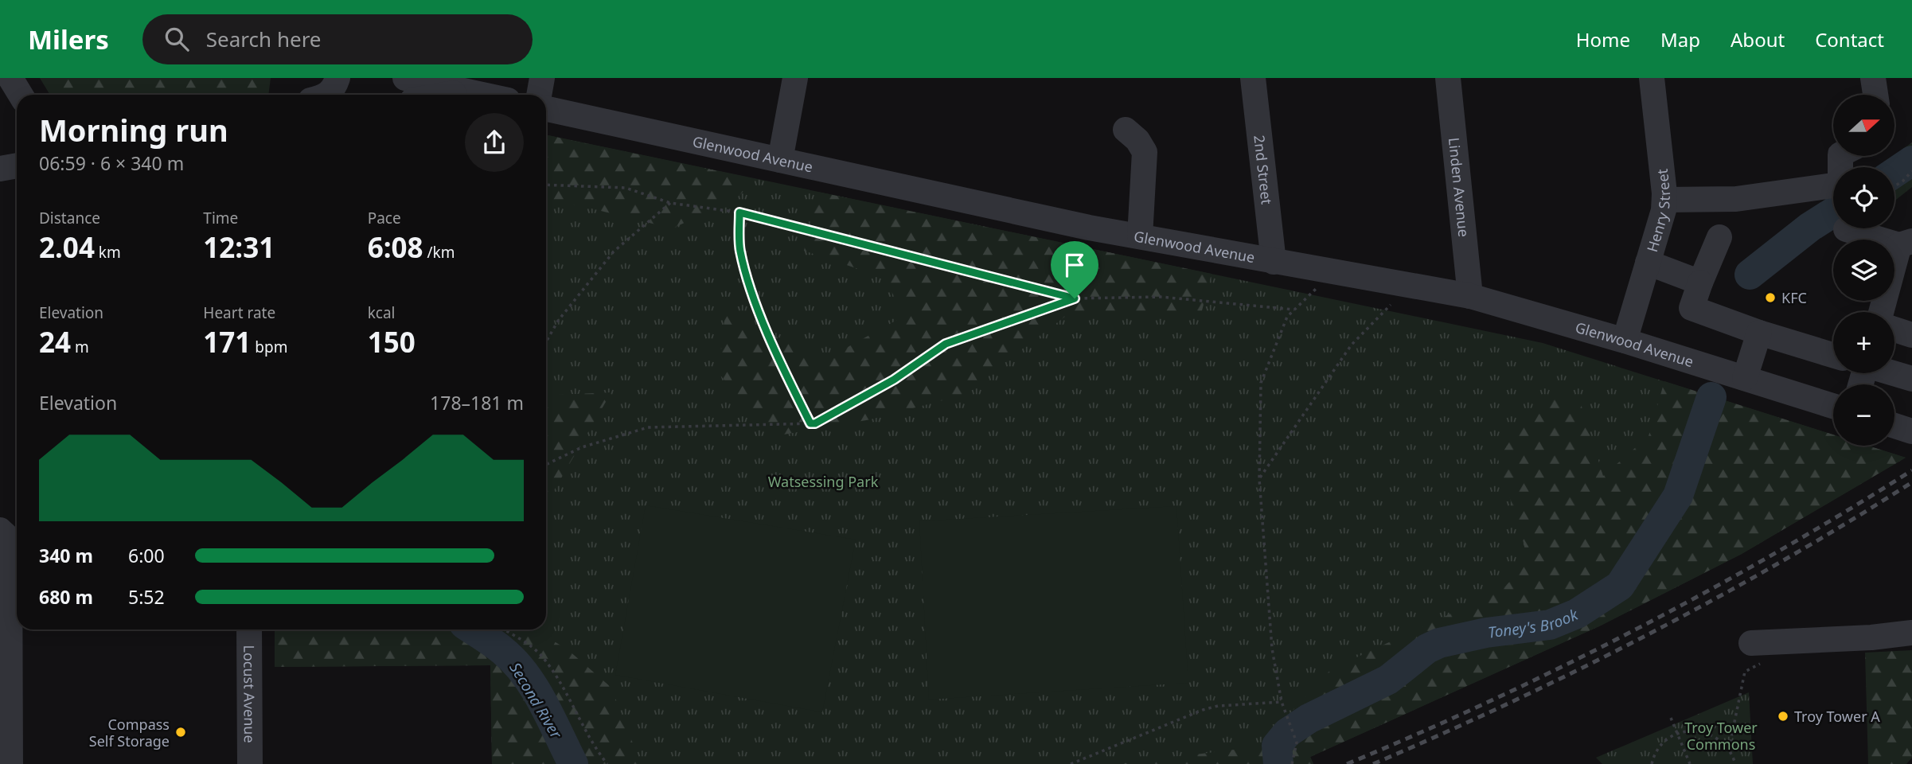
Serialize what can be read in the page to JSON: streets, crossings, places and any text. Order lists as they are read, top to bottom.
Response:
{
  "streets": {
    "street": [
      "Glenwood Avenue",
      "2nd Street",
      "Linden Avenue",
      "Henry Street",
      "Locust Avenue"
    ]
  },
  "crossings": [
    ["Glenwood Avenue", "2nd Street"],
    ["Glenwood Avenue", "Linden Avenue"],
    ["Glenwood Avenue", "Henry Street"]
  ],
  "water": ["Toney's Brook", "Second River"],
  "parks": ["Watsessing Park", "Troy Tower Commons"],
  "places": ["KFC", "Troy Tower A", "Compass Self Storage"],
  "north": "right",
  "page": {
    "header": "Milers",
    "search": "Search here",
    "nav": [
      "Home",
      "Map",
      "About",
      "Contact"
    ],
    "map_buttons": ["+", "−"],
    "heading": ["Morning run", "06:59 · 6 × 340 m"],
    "stats": [
      ["Distance", "2.04 km"],
      ["Time", "12:31"],
      ["Pace", "6:08 /km"],
      ["Elevation", "24 m"],
      ["Heart rate", "171 bpm"],
      ["kcal", "150"]
    ],
    "chart": ["Elevation", "178–181 m"],
    "list": [
      {
        "name": "340 m",
        "note": "6:00"
      },
      {
        "name": "680 m",
        "note": "5:52"
      }
    ]
  }
}
